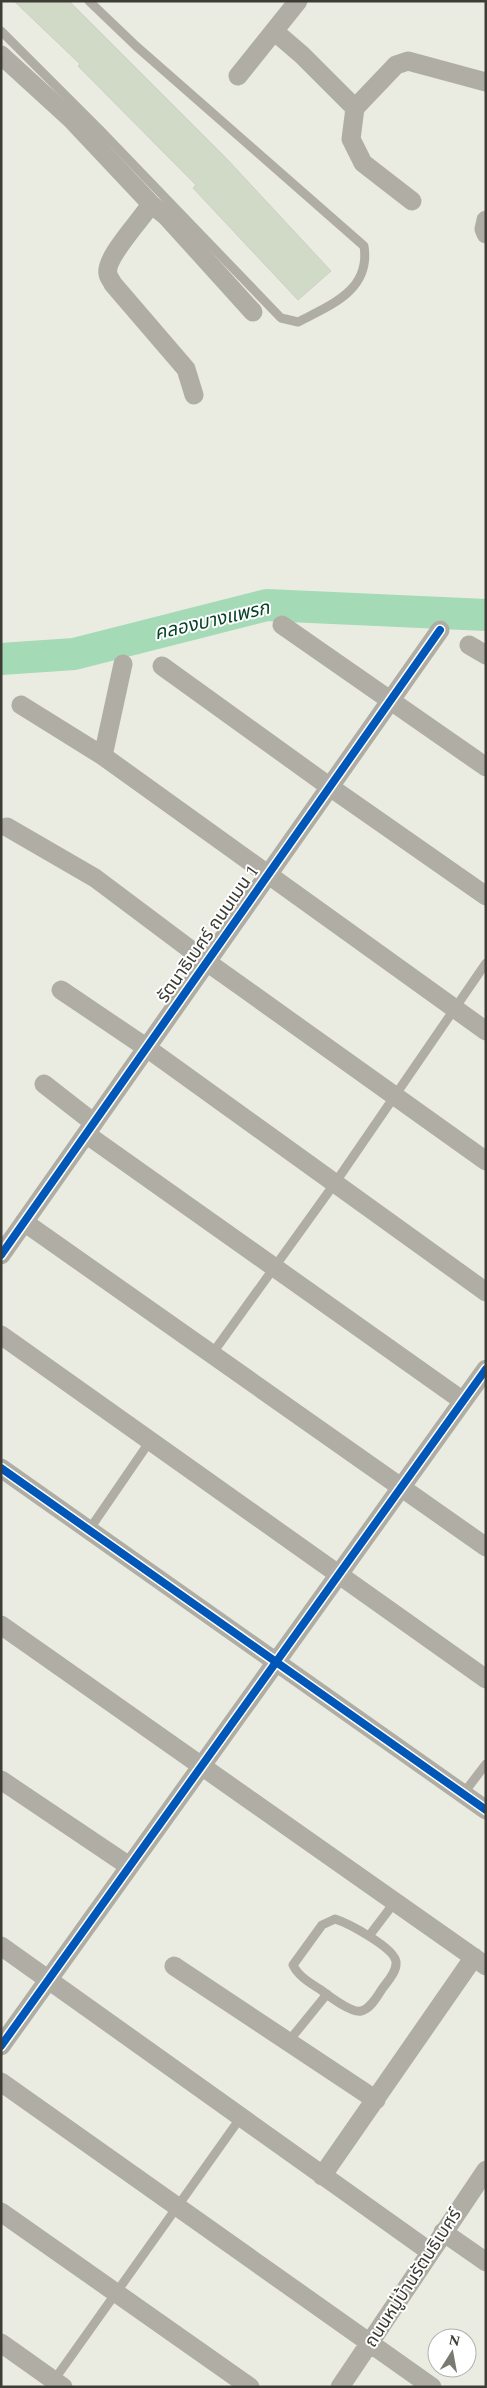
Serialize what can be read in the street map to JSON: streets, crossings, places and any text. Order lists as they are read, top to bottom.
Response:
{
  "streets": {
    "street": ["รัตนาธิเบศร์ ถนนเมน 1", "ถนนหมู่บ้านรัตนธิเบศร์"]
  },
  "water": ["คลองบางแพรก"],
  "north": "top"
}
